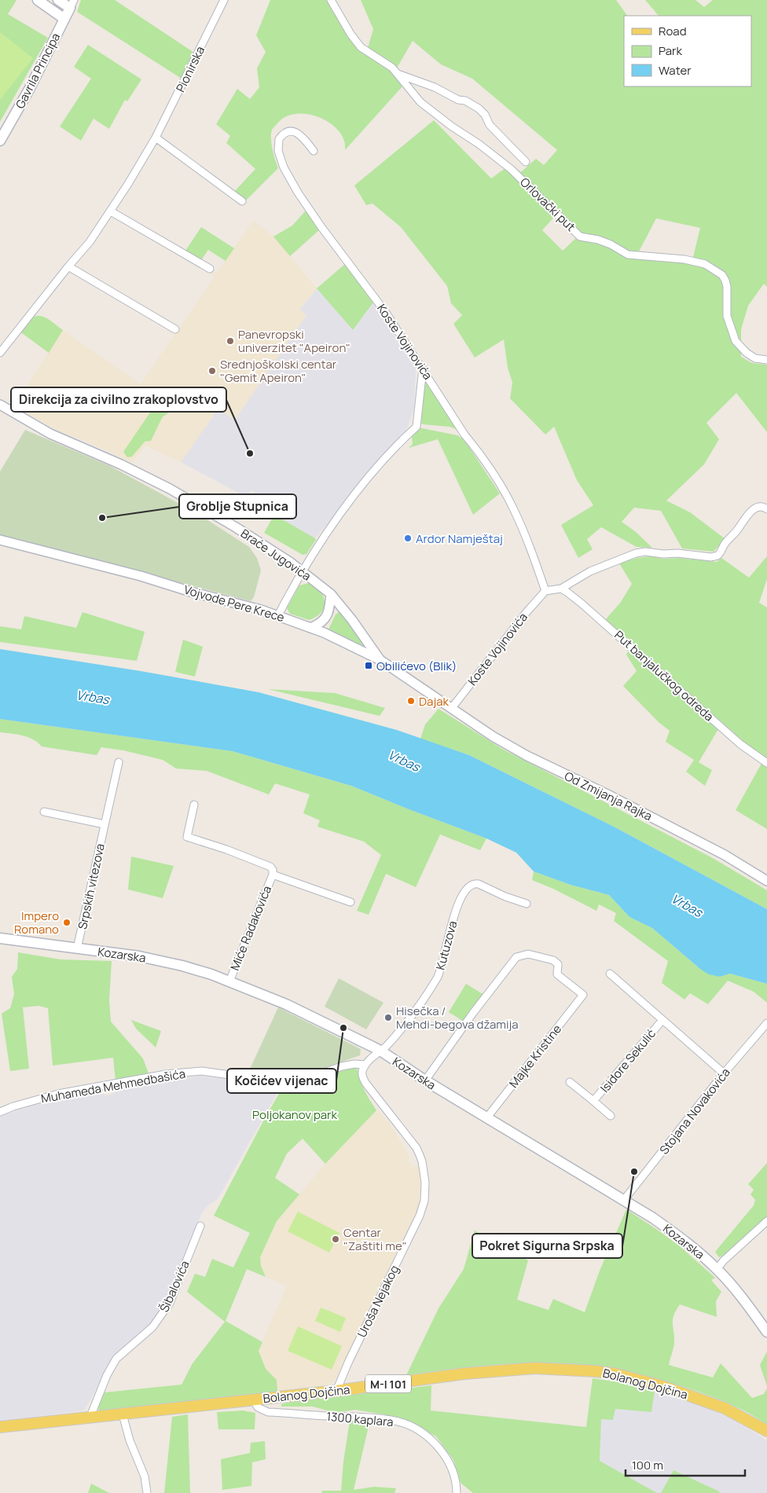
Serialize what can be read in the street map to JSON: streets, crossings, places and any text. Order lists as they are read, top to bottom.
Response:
{
  "streets": {
    "main road": [
      "Gavrila Principa",
      "Kozarska",
      "M-I 101",
      "Bolanog Dojčina"
    ],
    "street": [
      "Pionirska",
      "Orlovački put",
      "Koste Vojinovića",
      "Braće Jugovića",
      "Vojvode Pere Krece",
      "Put banjalučkog odreda",
      "Od Zmijanja Rajka",
      "Srpskih vitezova",
      "Miće Radakovića",
      "Kutuzova",
      "Majke Kristine",
      "Isidore Sekulić",
      "Muhameda Mehmedbašića",
      "Stojana Novakovića",
      "Šibalovića",
      "Uroša Nejakog",
      "1300 kaplara"
    ]
  },
  "crossings": [
    ["Koste Vojinovića", "Vojvode Pere Krece"],
    ["Koste Vojinovića", "Od Zmijanja Rajka"],
    ["Braće Jugovića", "Vojvode Pere Krece"],
    ["Vojvode Pere Krece", "Od Zmijanja Rajka"],
    ["Srpskih vitezova", "Kozarska"],
    ["Miće Radakovića", "Kozarska"],
    ["Kutuzova", "Kozarska"],
    ["Kozarska", "Majke Kristine"],
    ["Kozarska", "Stojana Novakovića"],
    ["Isidore Sekulić", "Stojana Novakovića"],
    ["Muhameda Mehmedbašića", "Uroša Nejakog"],
    ["Šibalovića", "Bolanog Dojčina"],
    ["Uroša Nejakog", "Bolanog Dojčina"],
    ["Bolanog Dojčina", "1300 kaplara"]
  ],
  "water": ["Vrbas"],
  "parks": ["Poljokanov park"],
  "places": {
    "other": [
      "Panevropski univerzitet \"Apeiron\"",
      "Srednjoškolski centar \"Gemit Apeiron\"",
      "Direkcija za civilno zrakoplovstvo",
      "Groblje Stupnica",
      "Ardor Namještaj",
      "Dajak",
      "Impero Romano",
      "Hisečka / Mehdi-begova džamija",
      "Kočićev vijenac",
      "Pokret Sigurna Srpska",
      "Centar \"Zaštiti me\""
    ],
    "transit": ["Obilićevo (Blik)"]
  },
  "legend": ["Road", "Park", "Water"],
  "scale_bar": "100 m"
}
